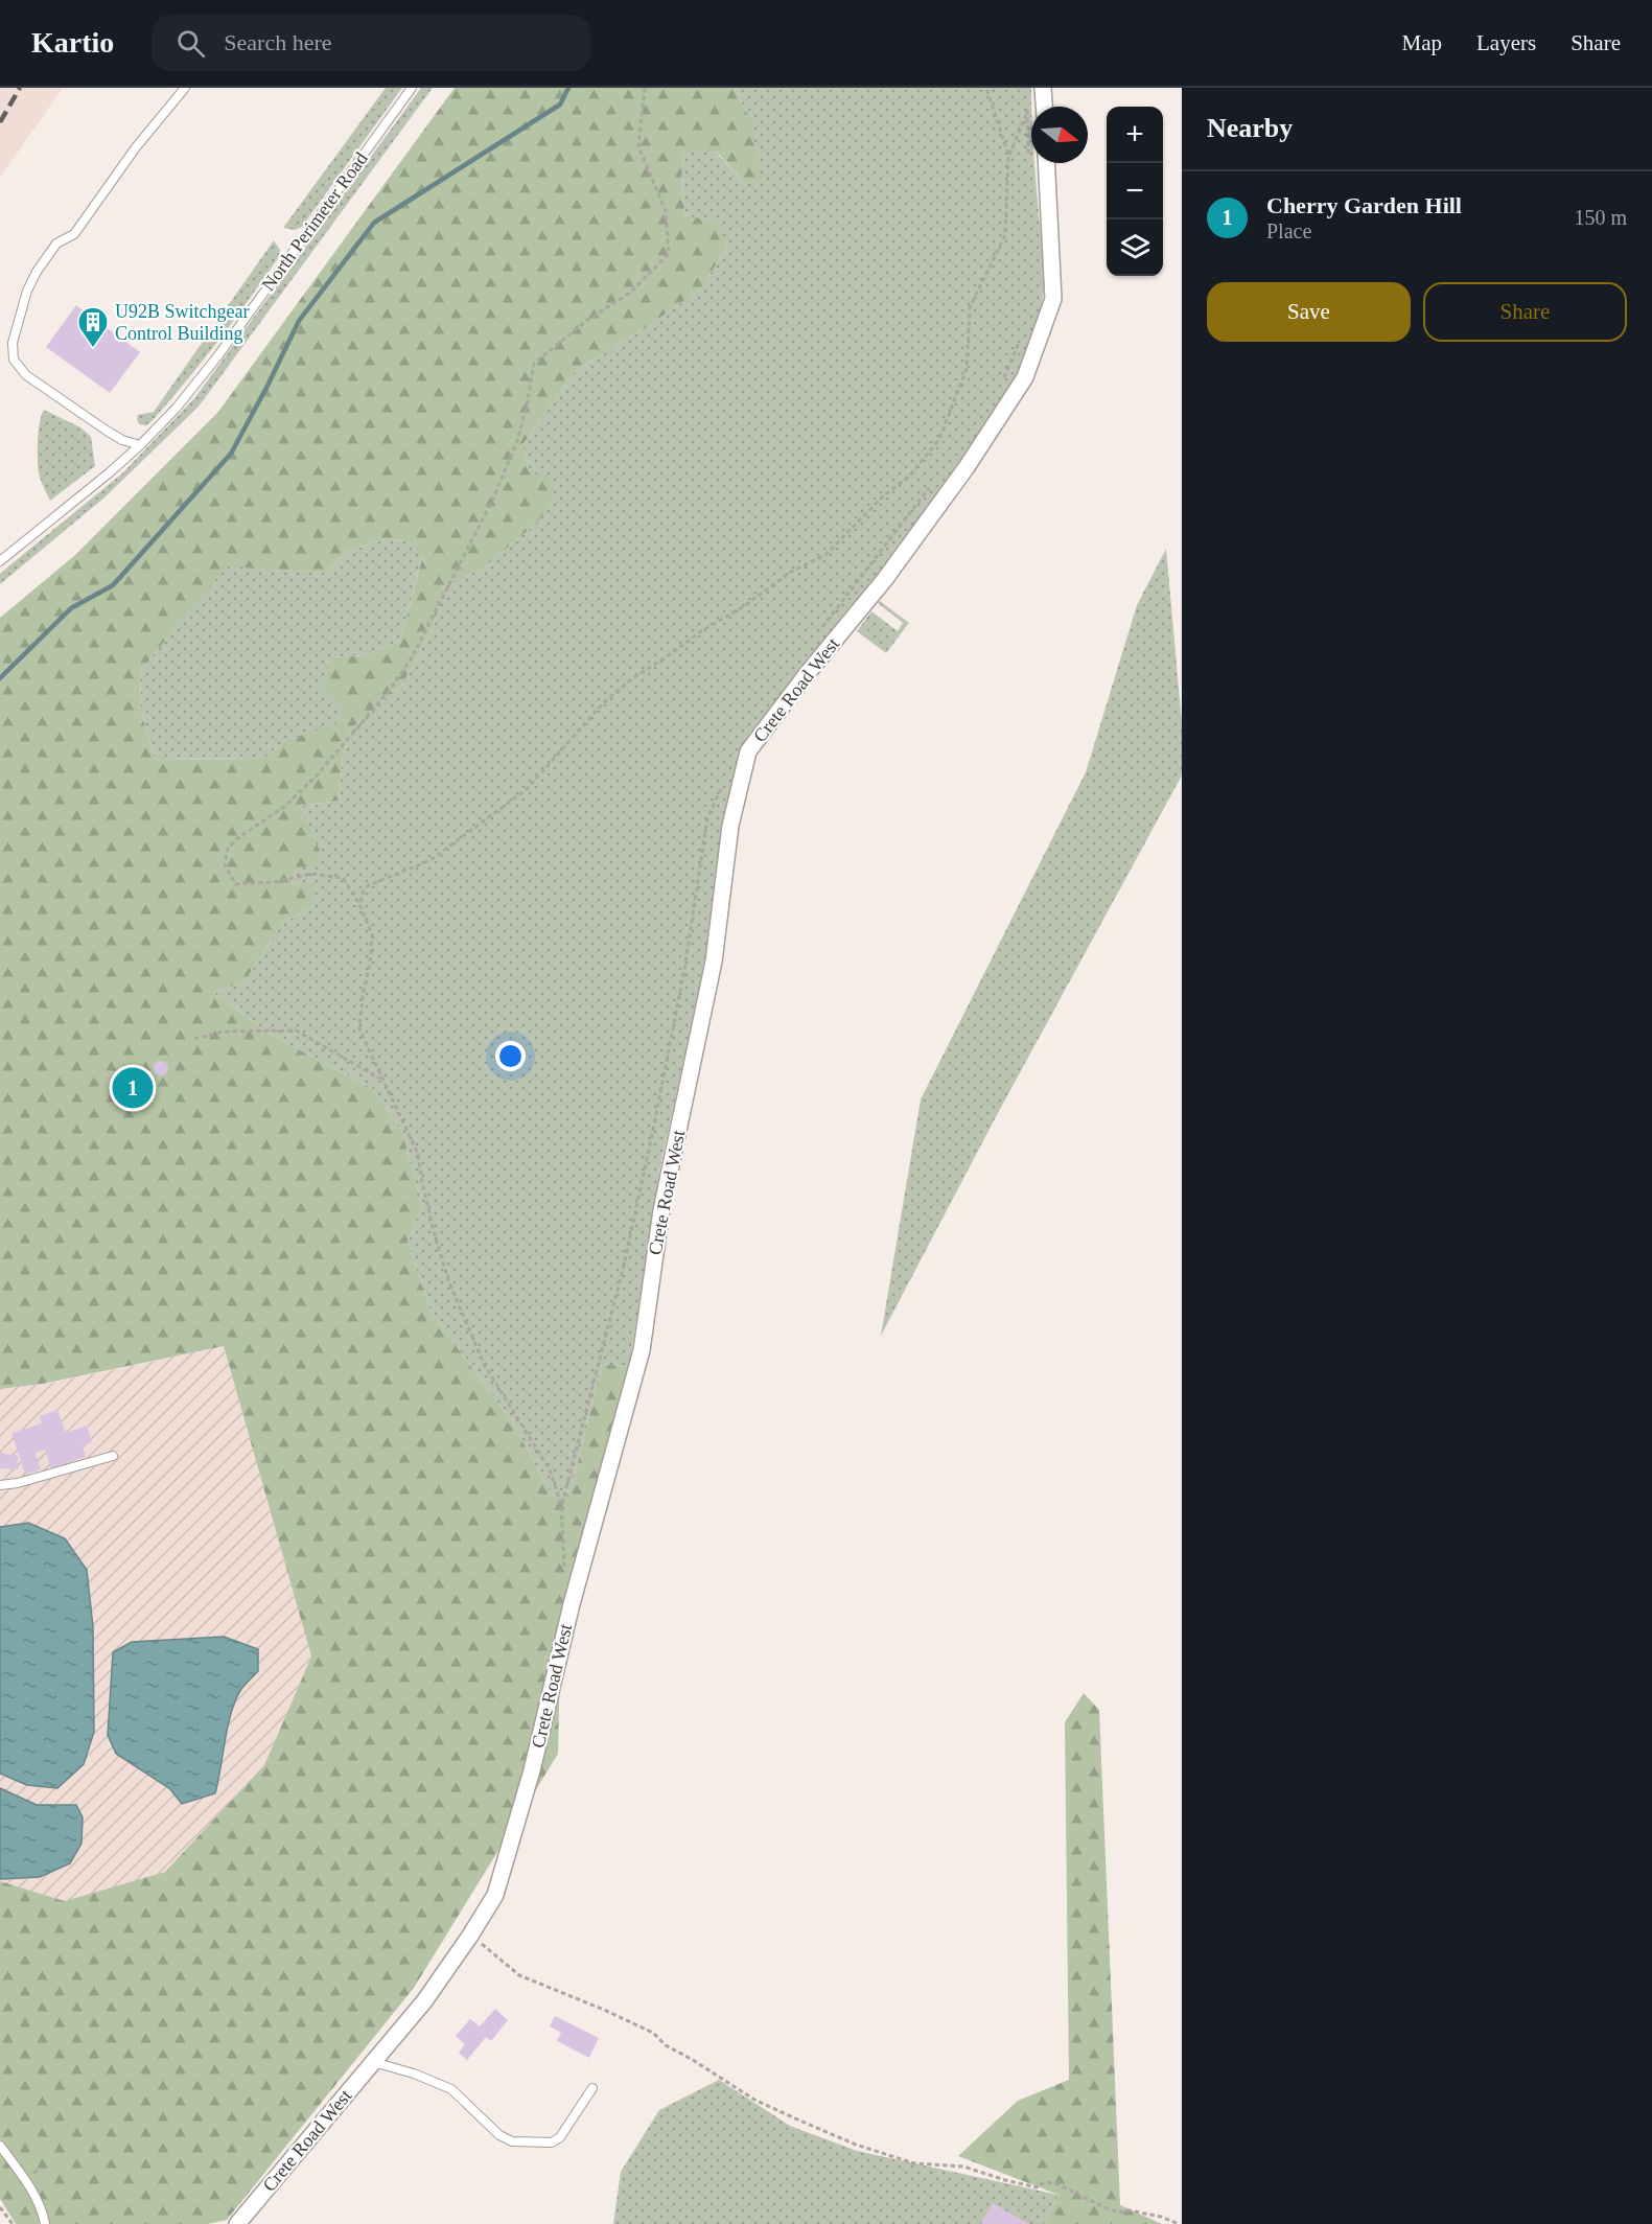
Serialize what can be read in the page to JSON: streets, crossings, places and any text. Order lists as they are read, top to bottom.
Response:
{
  "streets": {
    "street": ["Crete Road West"],
    "lane": ["North Perimeter Road"]
  },
  "places": {
    "building": ["U92B Switchgear Control Building"]
  },
  "north": "right",
  "page": {
    "header": "Kartio",
    "search": "Search here",
    "nav": ["Map", "Layers", "Share"],
    "heading": "Nearby",
    "map_buttons": ["+", "−"],
    "list": [
      {
        "mark": "1",
        "name": "Cherry Garden Hill",
        "note": "Place",
        "value": "150 m"
      }
    ],
    "buttons": ["Save", "Share"],
    "pins": "1"
  }
}
